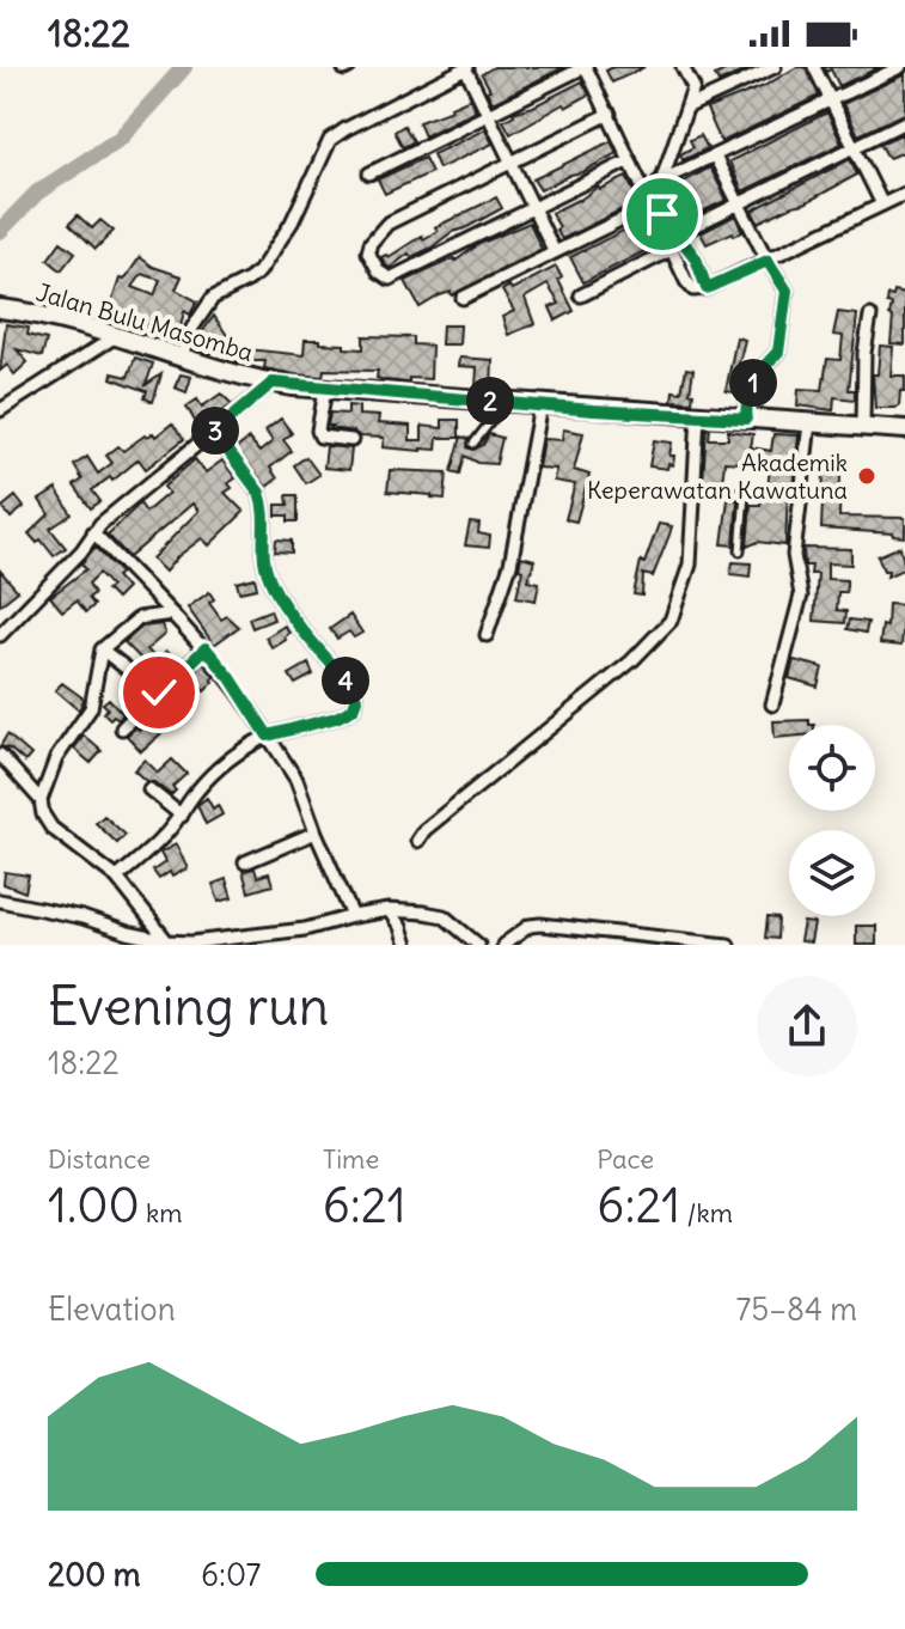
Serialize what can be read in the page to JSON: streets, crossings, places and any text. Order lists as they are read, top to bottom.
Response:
{
  "streets": {
    "street": ["Jalan Bulu Masomba"]
  },
  "places": ["Akademik Keperawatan Kawatuna"],
  "page": {
    "status": "18:22",
    "pins": [
      "1",
      "2",
      "3",
      "4"
    ],
    "heading": ["Evening run", "18:22"],
    "stats": [
      ["Distance", "1.00 km"],
      ["Time", "6:21"],
      ["Pace", "6:21 /km"]
    ],
    "chart": ["Elevation", "75–84 m"],
    "list": [
      {
        "name": "200 m",
        "note": "6:07"
      }
    ]
  }
}
